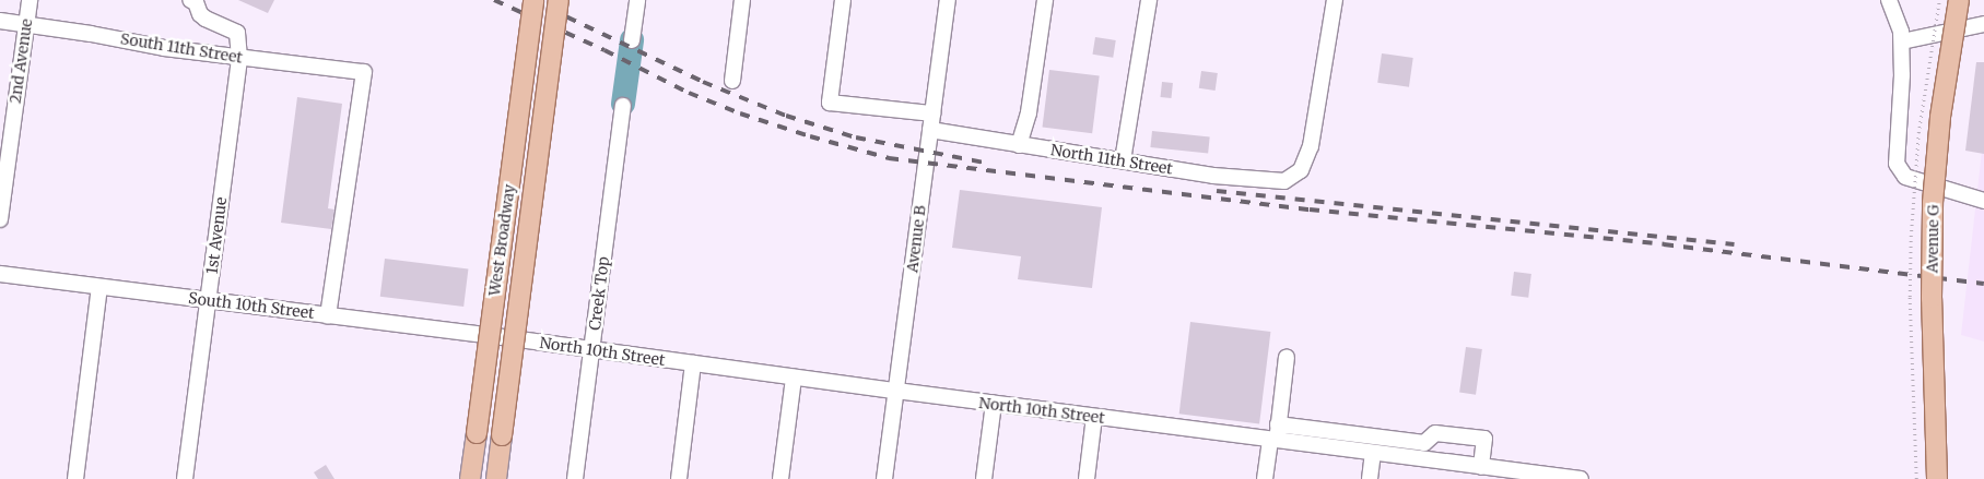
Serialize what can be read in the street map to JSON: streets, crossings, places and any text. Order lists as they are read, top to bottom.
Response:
{
  "streets": {
    "main road": ["Avenue G", "West Broadway"],
    "street": [
      "South 11th Street",
      "2nd Avenue",
      "North 11th Street",
      "1st Avenue",
      "Avenue B",
      "Creek Top",
      "South 10th Street",
      "North 10th Street"
    ]
  },
  "crossings": [
    ["South 11th Street", "2nd Avenue"],
    ["South 11th Street", "1st Avenue"],
    ["South 11th Street", "South 10th Street"],
    ["North 11th Street", "Avenue B"],
    ["1st Avenue", "South 10th Street"],
    ["Avenue B", "North 10th Street"],
    ["Creek Top", "North 10th Street"],
    ["South 10th Street", "North 10th Street"]
  ]
}
